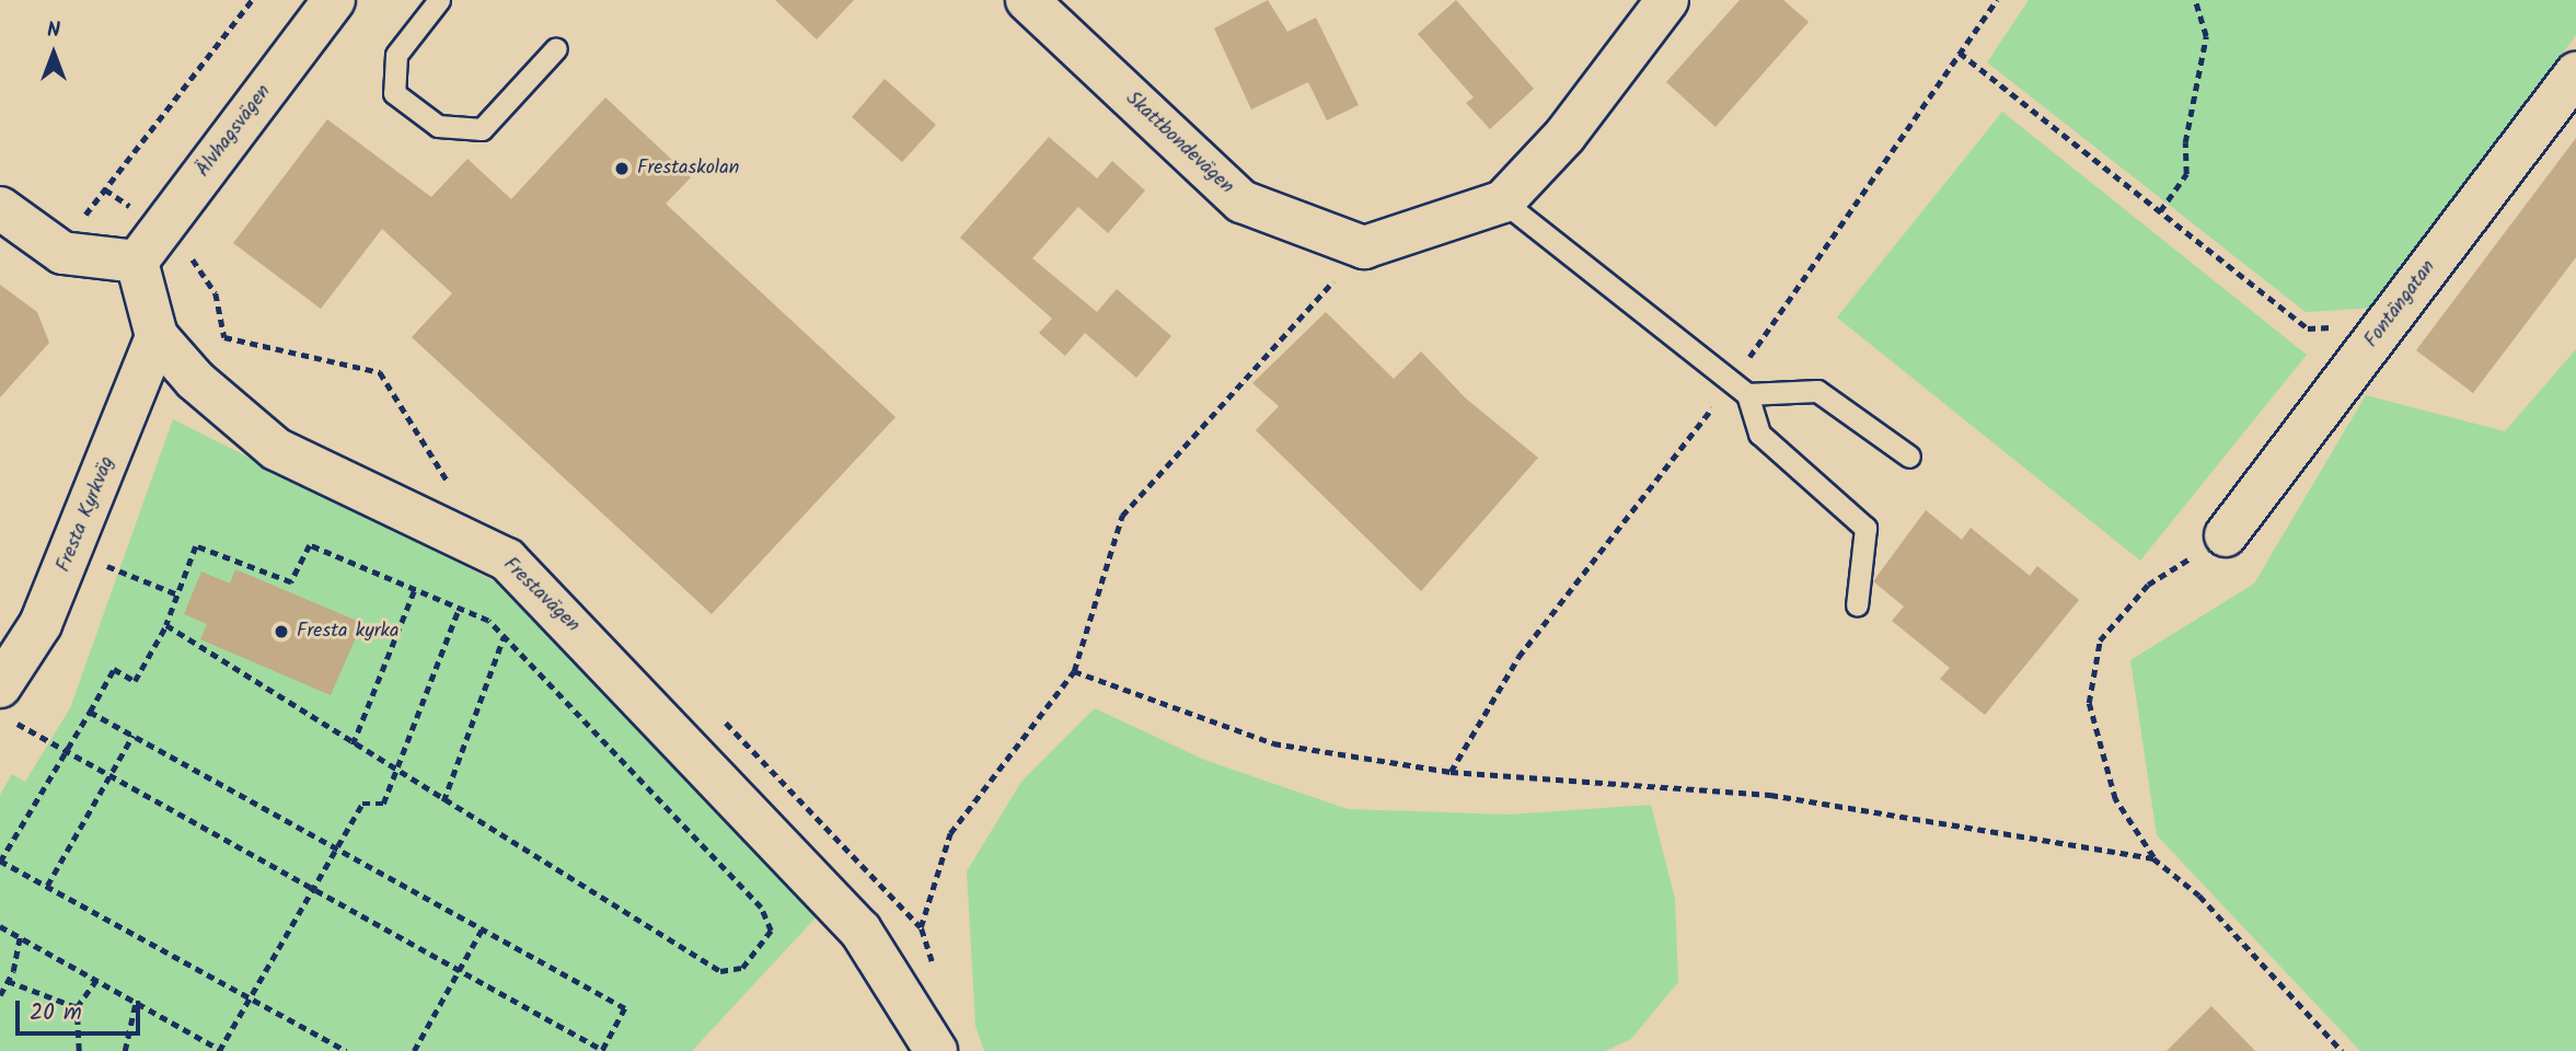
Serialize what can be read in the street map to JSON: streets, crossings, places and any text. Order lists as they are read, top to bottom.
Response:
{
  "streets": {
    "street": [
      "Älvhagsvägen",
      "Skattbondevägen",
      "Fontängatan",
      "Fresta Kyrkväg",
      "Frestavägen"
    ]
  },
  "crossings": [
    ["Älvhagsvägen", "Frestavägen"],
    ["Fresta Kyrkväg", "Frestavägen"]
  ],
  "places": ["Frestaskolan", "Fresta kyrka"],
  "scale_bar": "20 m",
  "north": "top"
}
